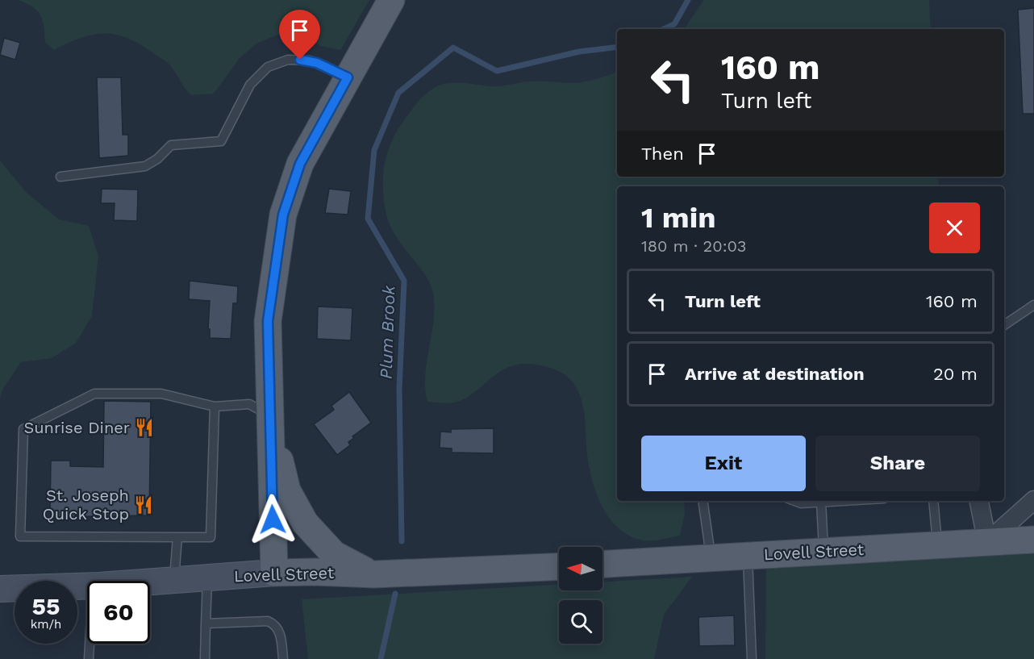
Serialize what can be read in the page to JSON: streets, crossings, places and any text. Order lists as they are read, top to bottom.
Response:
{
  "streets": {
    "main road": ["Lovell Street"]
  },
  "water": ["Plum Brook"],
  "places": {
    "restaurant": ["Sunrise Diner", "St. Joseph Quick Stop"]
  },
  "north": "left",
  "page": {
    "turn": ["160 m", "Turn left"],
    "then": "Then",
    "heading": ["1 min", "180 m · 20:03"],
    "list": [
      {
        "name": "Turn left",
        "value": "160 m"
      },
      {
        "name": "Arrive at destination",
        "value": "20 m"
      }
    ],
    "buttons": ["Exit", "Share"],
    "speed": "55 km/h",
    "limit": "60"
  }
}
